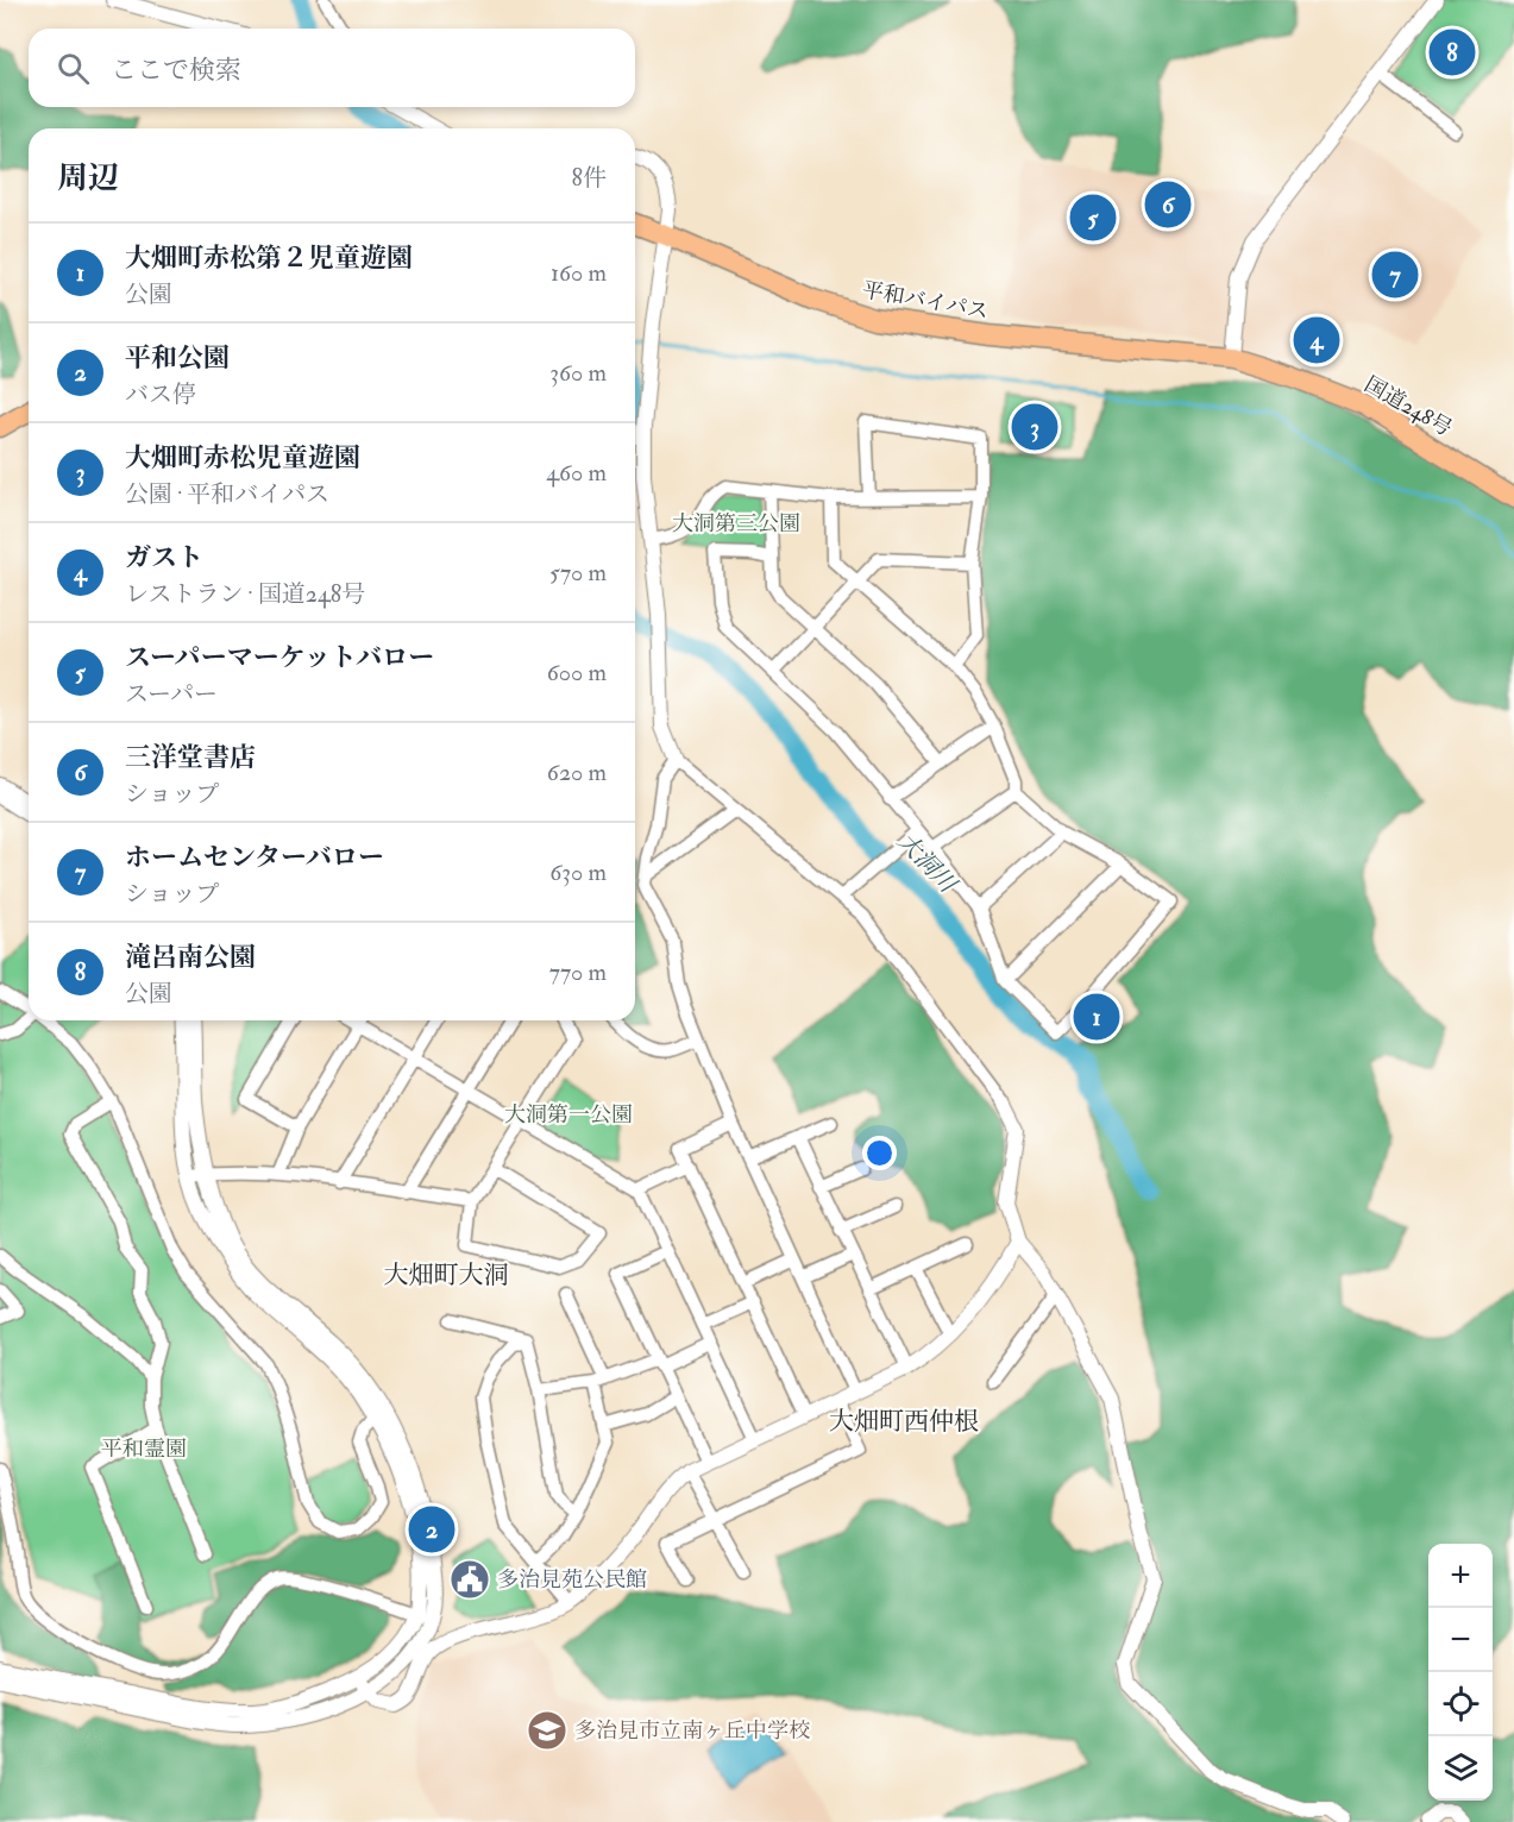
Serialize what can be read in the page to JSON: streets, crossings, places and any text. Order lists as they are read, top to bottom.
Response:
{
  "streets": {
    "highway": ["平和バイパス", "国道248号"]
  },
  "crossings": [
    ["平和バイパス", "国道248号"]
  ],
  "districts": ["大畑町大洞", "大畑町西仲根"],
  "water": ["大洞川"],
  "parks": ["大洞第三公園", "大洞第一公園", "平和霊園"],
  "places": {
    "public building": ["多治見苑公民館"],
    "school or university": ["多治見市立南ヶ丘中学校"]
  },
  "page": {
    "pins": [
      "8",
      "6",
      "5",
      "7",
      "4",
      "3",
      "1",
      "2"
    ],
    "search": "ここで検索",
    "heading": ["周辺", "8件"],
    "list": [
      {
        "mark": "1",
        "name": "大畑町赤松第２児童遊園",
        "note": "公園",
        "value": "160 m"
      },
      {
        "mark": "2",
        "name": "平和公園",
        "note": "バス停",
        "value": "360 m"
      },
      {
        "mark": "3",
        "name": "大畑町赤松児童遊園",
        "note": "公園 · 平和バイパス",
        "value": "460 m"
      },
      {
        "mark": "4",
        "name": "ガスト",
        "note": "レストラン · 国道248号",
        "value": "570 m"
      },
      {
        "mark": "5",
        "name": "スーパーマーケットバロー",
        "note": "スーパー",
        "value": "600 m"
      },
      {
        "mark": "6",
        "name": "三洋堂書店",
        "note": "ショップ",
        "value": "620 m"
      },
      {
        "mark": "7",
        "name": "ホームセンターバロー",
        "note": "ショップ",
        "value": "630 m"
      },
      {
        "mark": "8",
        "name": "滝呂南公園",
        "note": "公園",
        "value": "770 m"
      }
    ],
    "map_buttons": ["+", "−"]
  }
}
